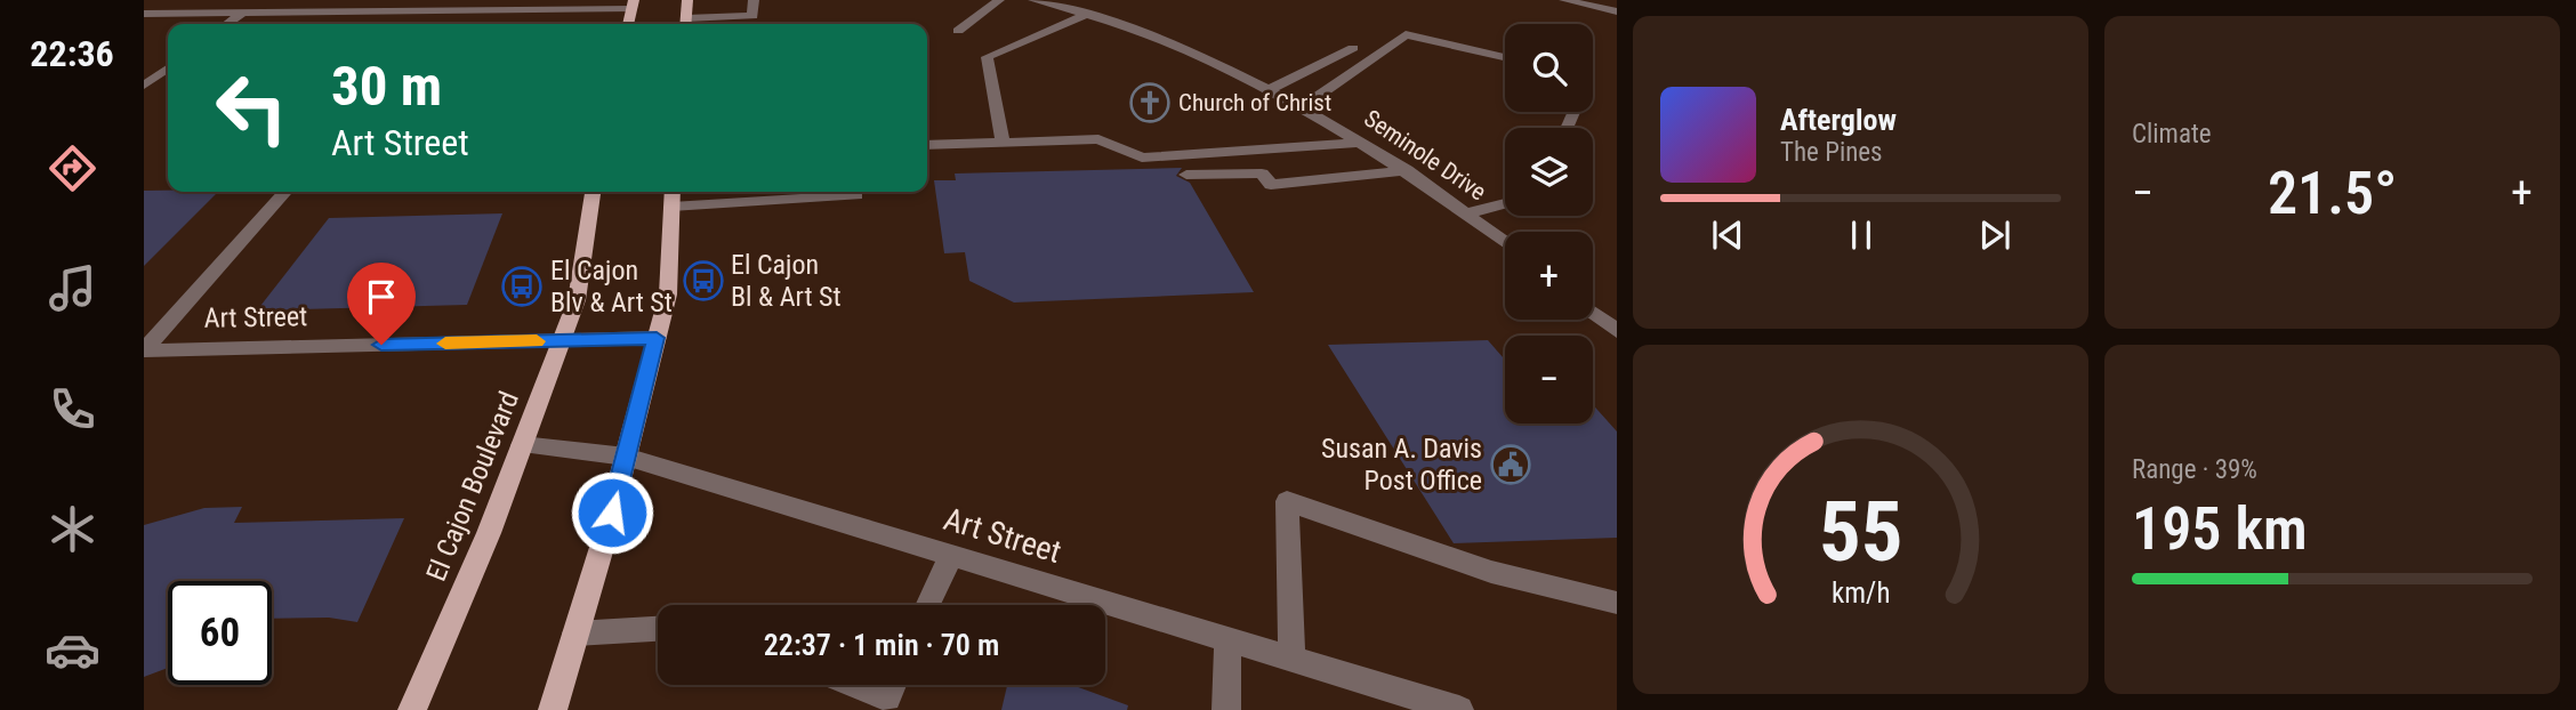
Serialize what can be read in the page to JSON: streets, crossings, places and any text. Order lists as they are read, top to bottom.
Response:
{
  "streets": {
    "main road": ["El Cajon Boulevard"],
    "street": ["Seminole Drive", "Art Street"]
  },
  "crossings": [
    ["Art Street", "El Cajon Boulevard"]
  ],
  "places": {
    "church": ["Church of Christ"],
    "bus stop": ["El Cajon Bl & Art St", "El Cajon Blv & Art St"],
    "public building": ["Susan A. Davis Post Office"]
  },
  "page": {
    "tabs": "22:36",
    "tile": [
      "Climate",
      ["Range · 39%", "195 km"]
    ],
    "map_buttons": ["+", "−"],
    "turn": ["30 m", "Art Street"],
    "song": ["Afterglow", "The Pines"],
    "heat": ["−", "21.5°", "+"],
    "limit": "60",
    "trip": "22:37 · 1 min · 70 m",
    "gauge": ["55", "km/h"]
  }
}
